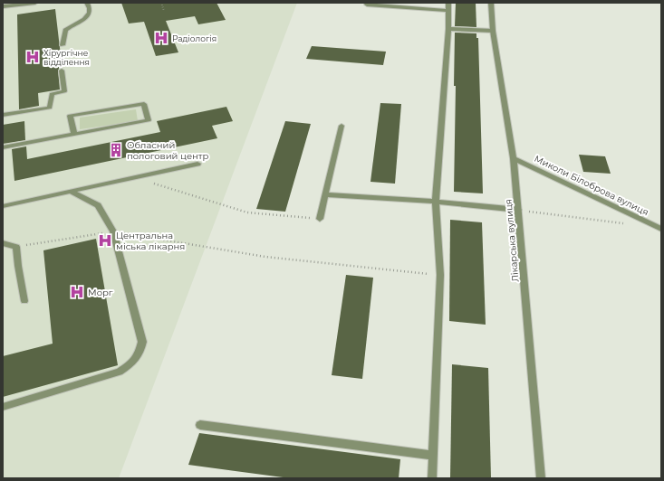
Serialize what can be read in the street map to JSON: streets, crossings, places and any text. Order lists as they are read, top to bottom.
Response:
{
  "streets": {
    "street": ["Миколи Білоброва вулиця", "Лікарська вулиця"]
  },
  "crossings": [
    ["Миколи Білоброва вулиця", "Лікарська вулиця"]
  ],
  "places": {
    "hospital": [
      "Радіологія",
      "Хірургічне відділення",
      "Центральна міська лікарня",
      "Морг"
    ],
    "building": ["Обласний пологовий центр"]
  }
}
